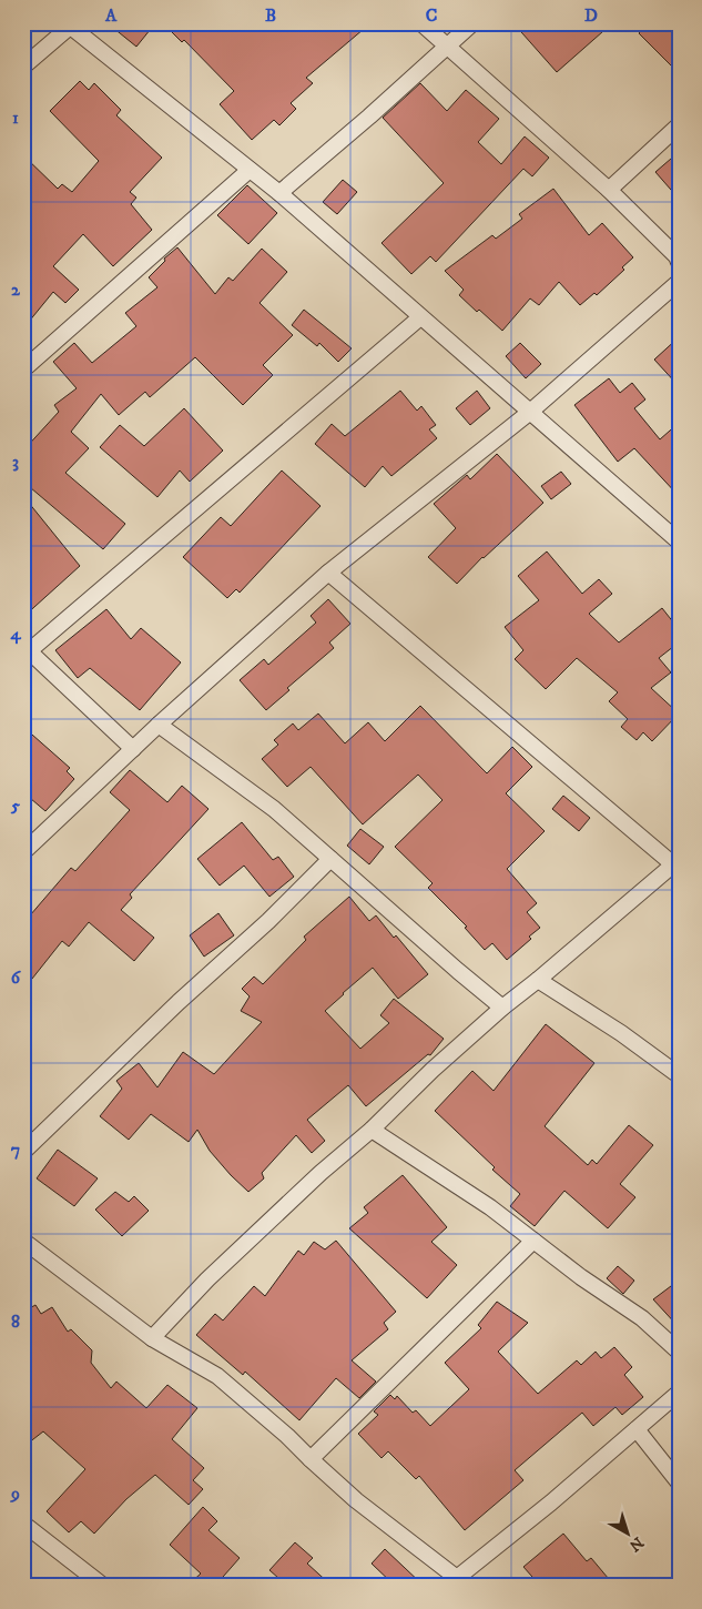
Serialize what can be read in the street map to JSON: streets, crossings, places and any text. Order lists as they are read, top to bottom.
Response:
{
  "north": "bottom right",
  "grid": {
    "columns": [
      "A",
      "B",
      "C",
      "D"
    ],
    "rows": [
      "1",
      "2",
      "3",
      "4",
      "5",
      "6",
      "7",
      "8",
      "9"
    ]
  }
}
